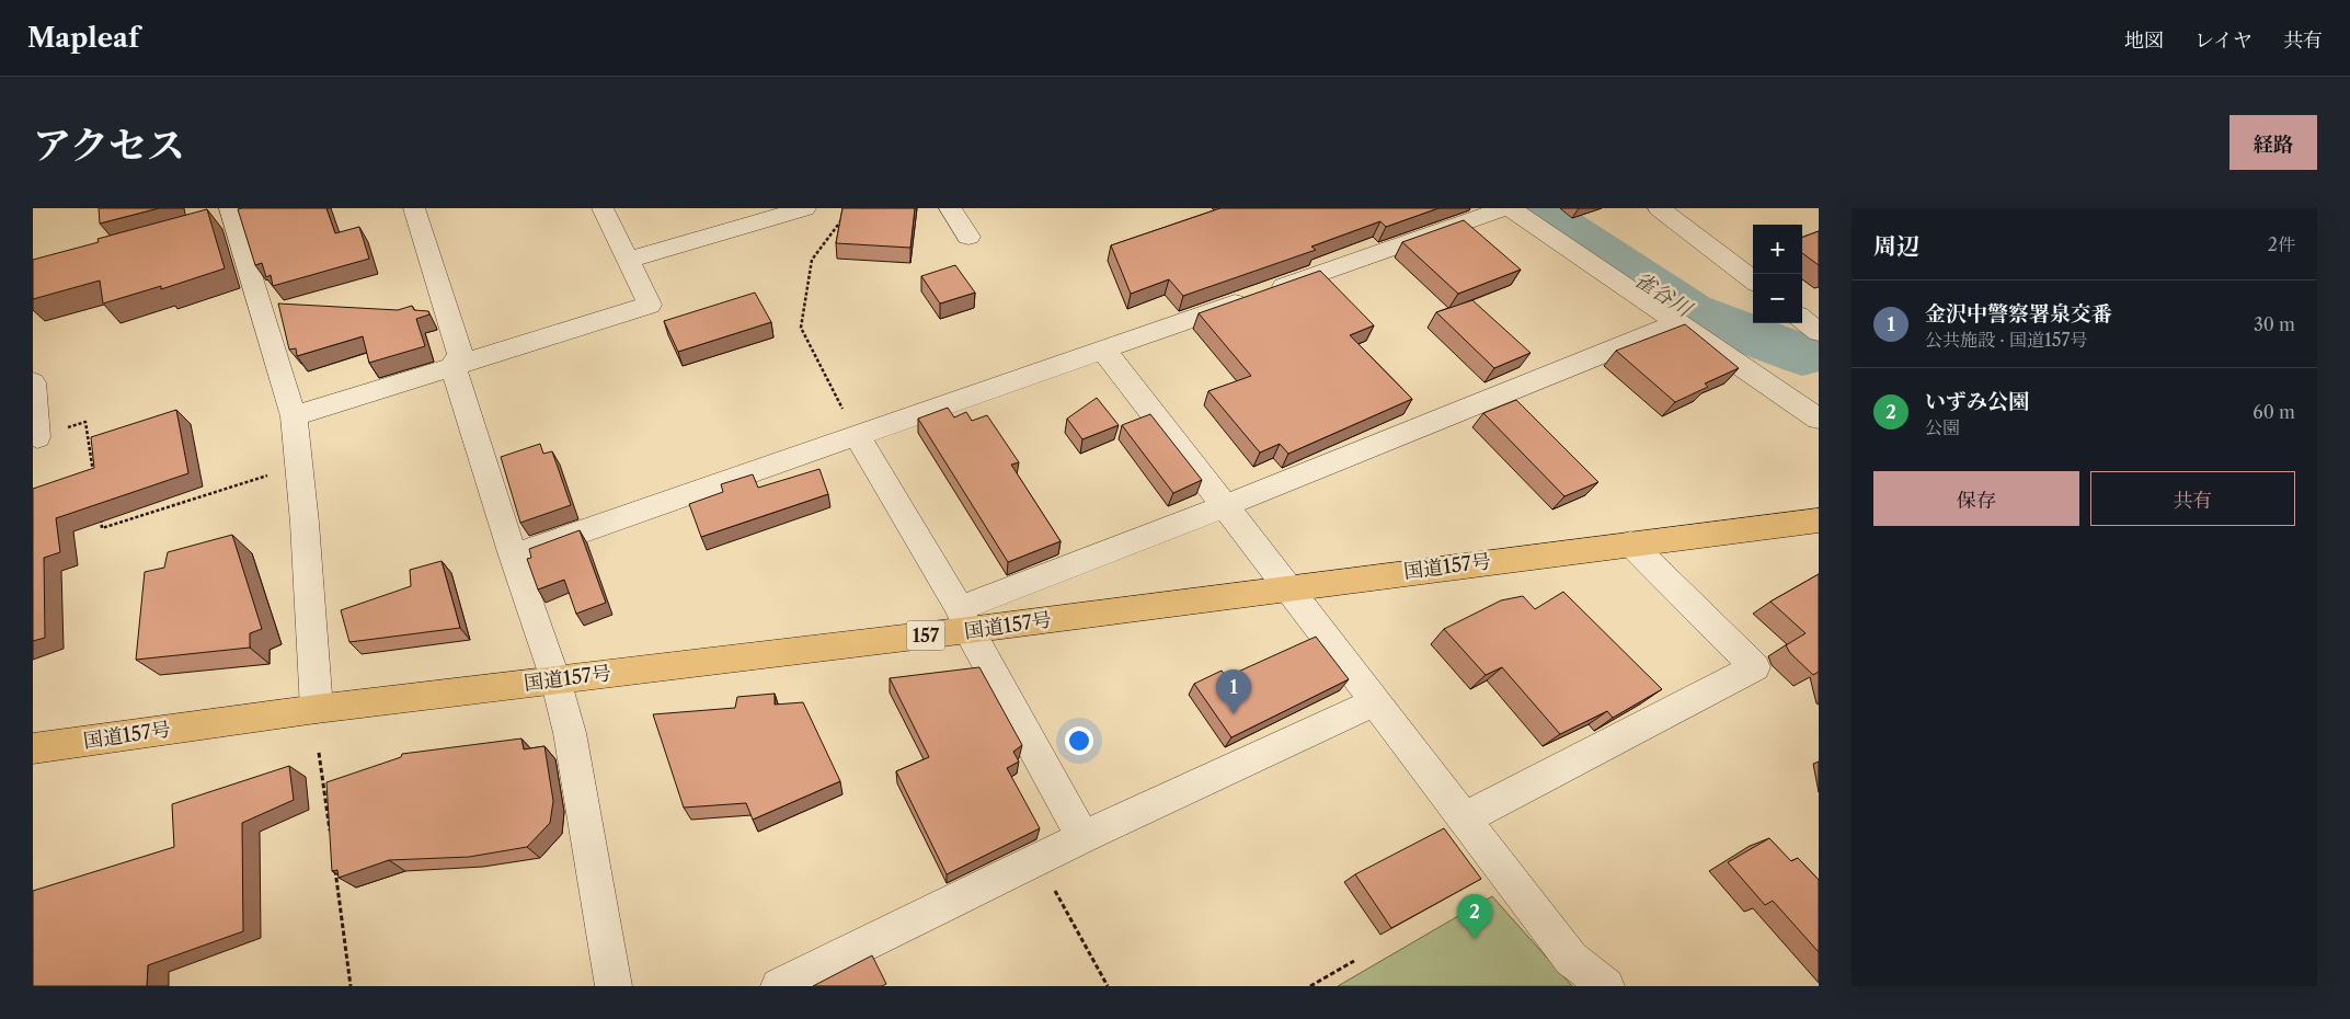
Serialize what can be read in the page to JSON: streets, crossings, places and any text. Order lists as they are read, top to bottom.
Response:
{
  "streets": {
    "highway": ["国道157号", "157"]
  },
  "water": ["雀谷川"],
  "page": {
    "header": "Mapleaf",
    "nav": ["地図", "レイヤ", "共有"],
    "title": "アクセス",
    "buttons": [
      "経路",
      ["保存", "共有"]
    ],
    "heading": ["周辺", "2件"],
    "map_buttons": ["+", "−"],
    "list": [
      {
        "mark": "1",
        "name": "金沢中警察署泉交番",
        "note": "公共施設 · 国道157号",
        "value": "30 m"
      },
      {
        "mark": "2",
        "name": "いずみ公園",
        "note": "公園",
        "value": "60 m"
      }
    ],
    "pins": ["1", "2"]
  }
}
